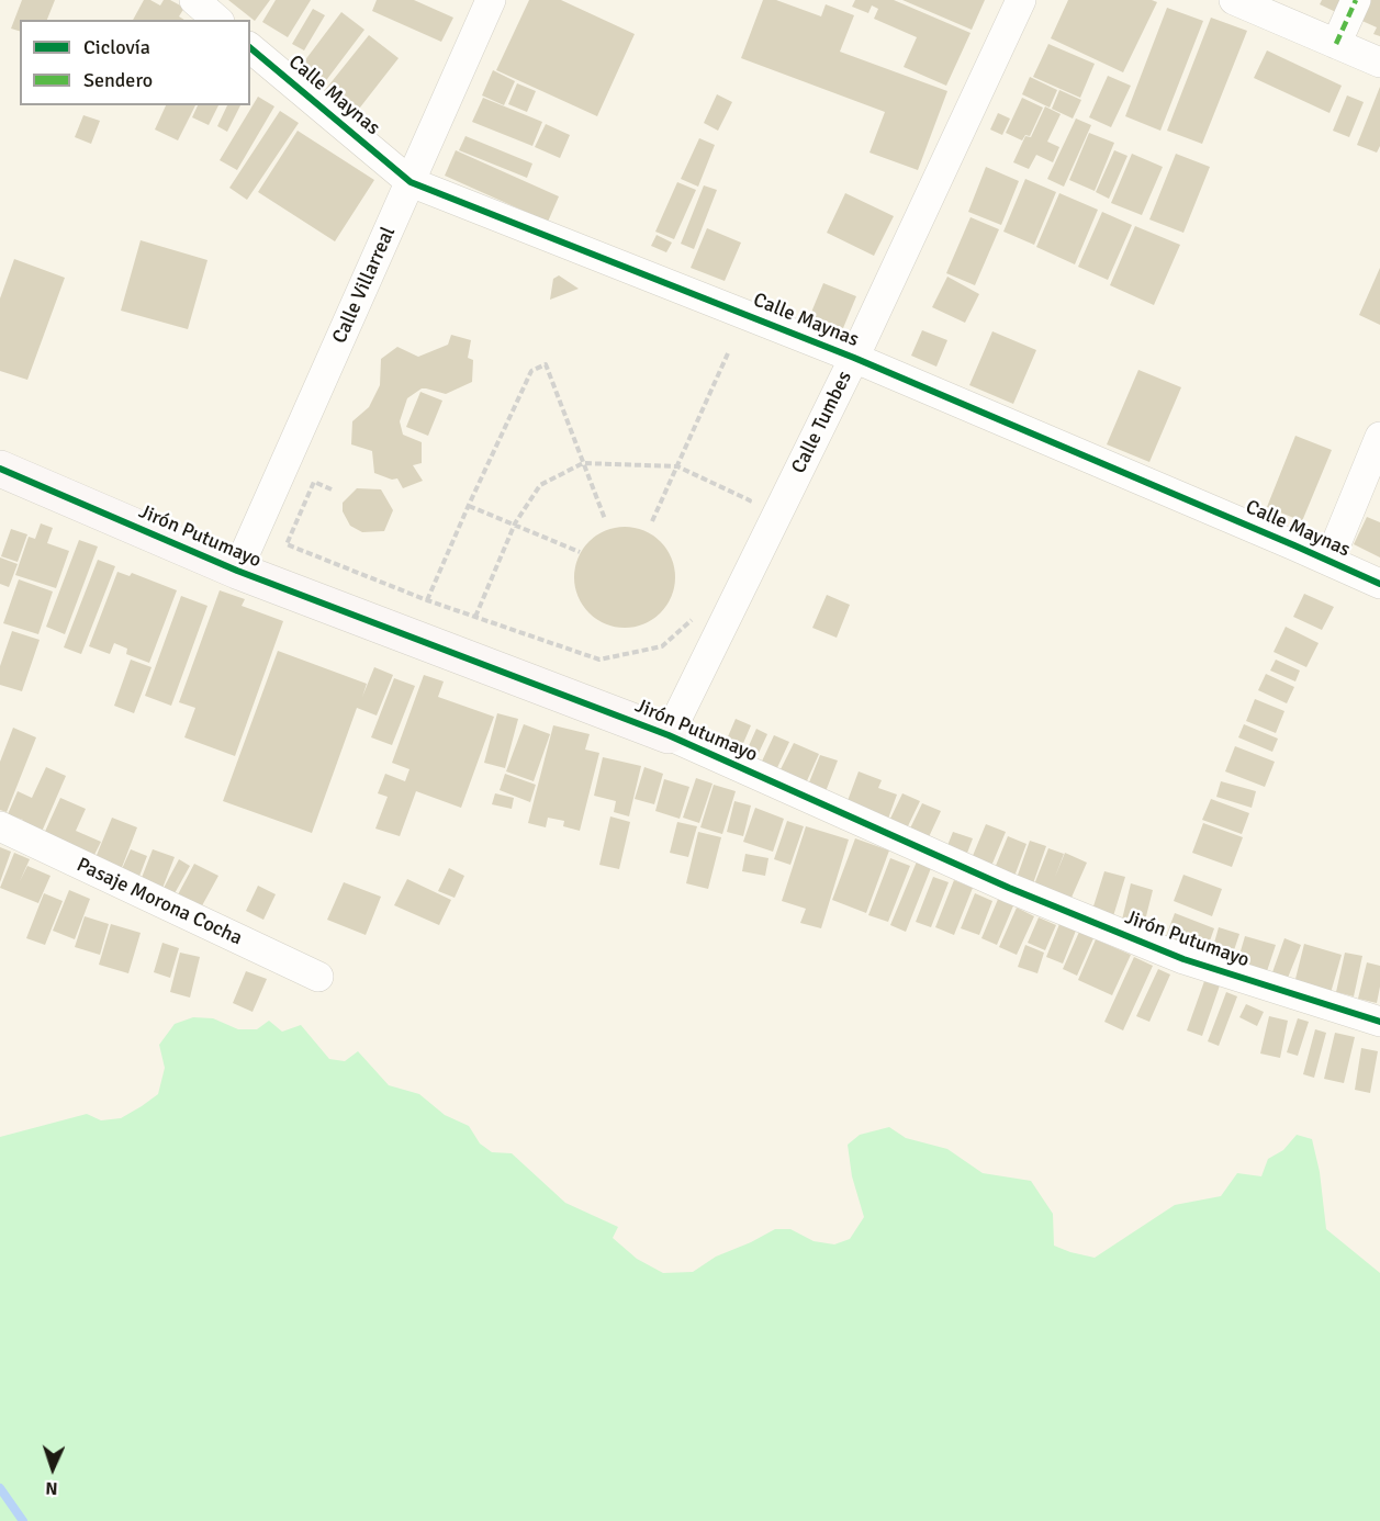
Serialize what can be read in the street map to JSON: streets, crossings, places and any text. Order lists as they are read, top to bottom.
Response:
{
  "streets": {
    "street": [
      "Calle Maynas",
      "Calle Villarreal",
      "Calle Tumbes",
      "Jirón Putumayo",
      "Pasaje Morona Cocha"
    ]
  },
  "crossings": [
    ["Calle Maynas", "Calle Villarreal"],
    ["Calle Maynas", "Calle Tumbes"],
    ["Calle Villarreal", "Jirón Putumayo"],
    ["Calle Tumbes", "Jirón Putumayo"]
  ],
  "legend": ["Ciclovía", "Sendero"],
  "north": "bottom"
}
